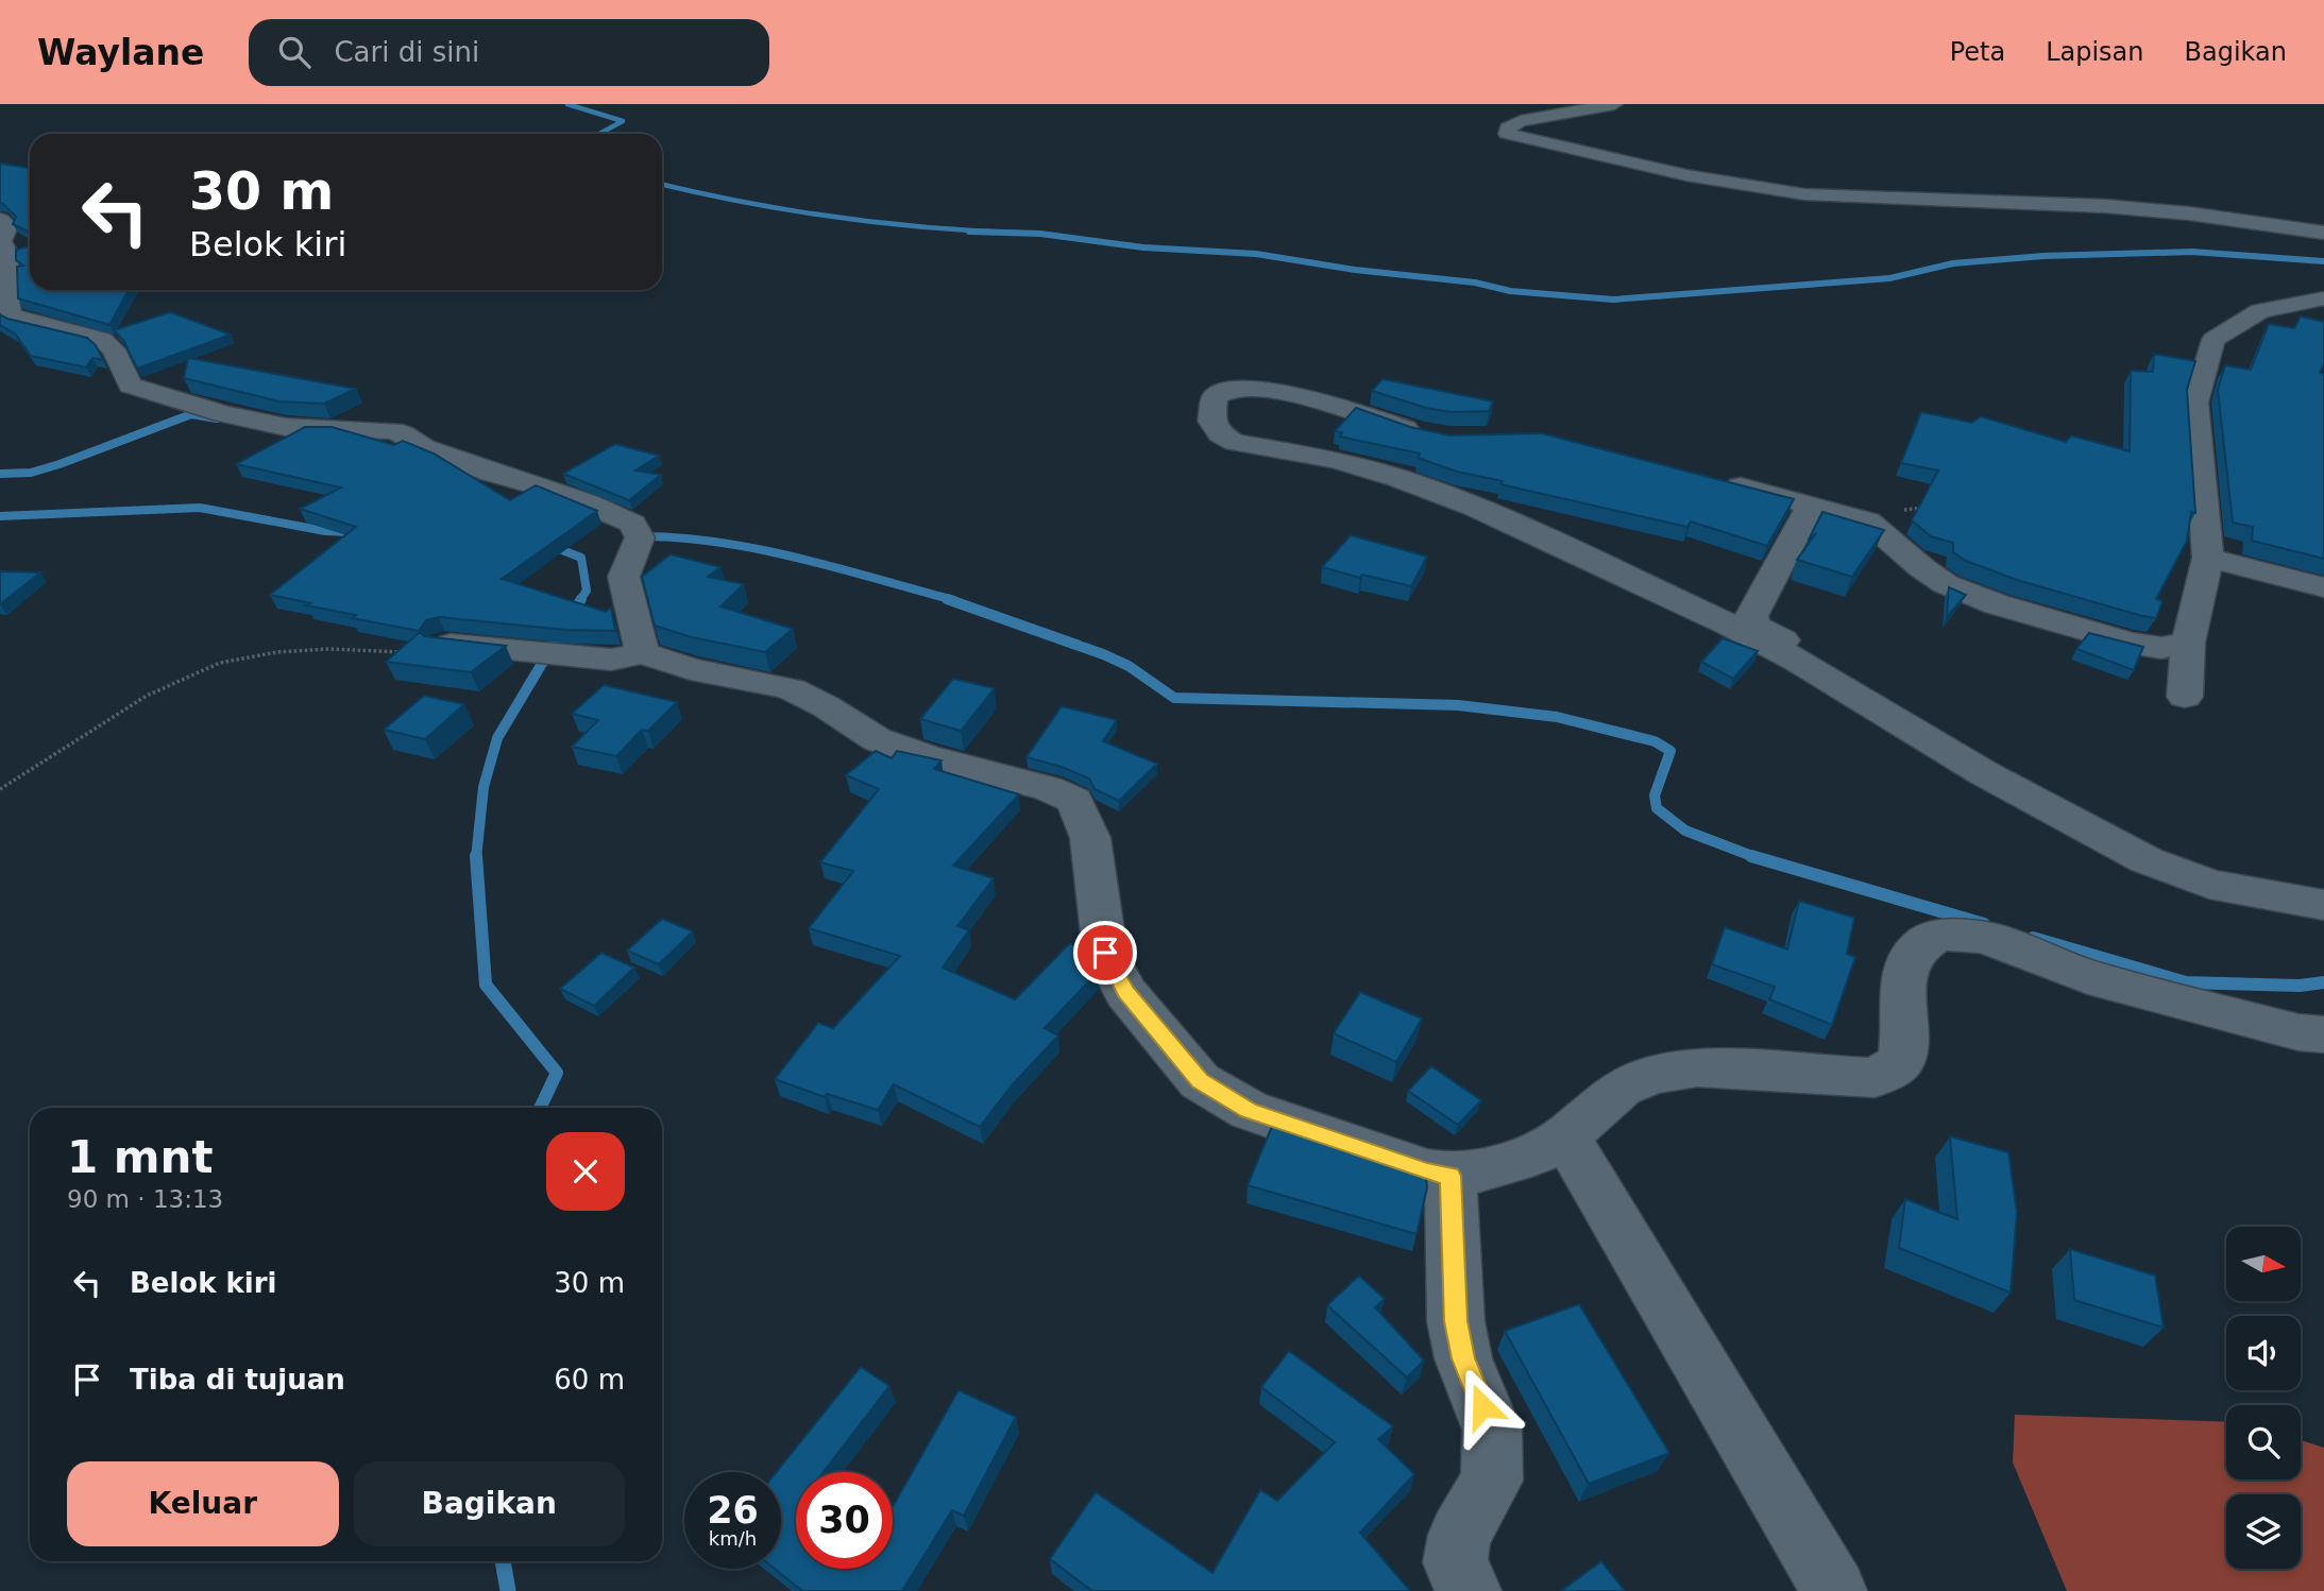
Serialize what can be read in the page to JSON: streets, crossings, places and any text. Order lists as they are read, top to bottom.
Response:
{
  "north": "right",
  "page": {
    "header": "Waylane",
    "search": "Cari di sini",
    "nav": ["Peta", "Lapisan", "Bagikan"],
    "turn": ["30 m", "Belok kiri"],
    "heading": ["1 mnt", "90 m · 13:13"],
    "list": [
      {
        "name": "Belok kiri",
        "value": "30 m"
      },
      {
        "name": "Tiba di tujuan",
        "value": "60 m"
      }
    ],
    "buttons": ["Keluar", "Bagikan"],
    "speed": "26 km/h",
    "limit": "30"
  }
}
